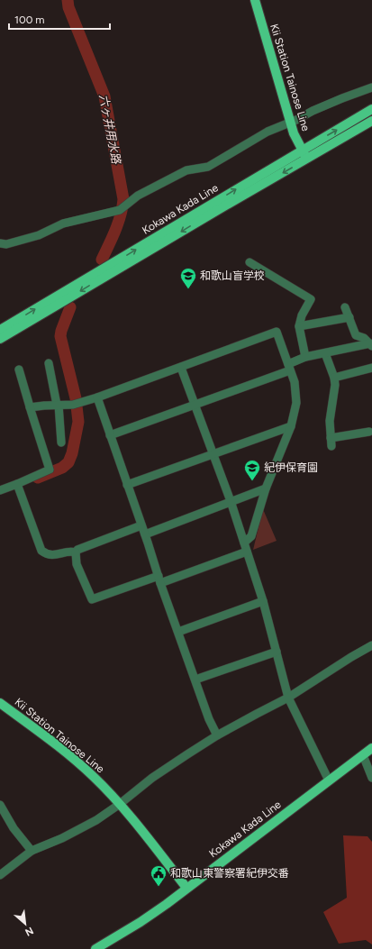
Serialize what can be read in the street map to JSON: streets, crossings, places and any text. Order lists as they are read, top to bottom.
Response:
{
  "streets": {
    "main road": ["Kii Station Tainose Line", "Kokawa Kada Line"]
  },
  "crossings": [
    ["Kii Station Tainose Line", "Kokawa Kada Line"]
  ],
  "water": ["六ヶ井用水路"],
  "places": {
    "school or university": ["和歌山盲学校", "紀伊保育園"],
    "public building": ["和歌山東警察署紀伊交番"]
  },
  "scale_bar": "100 m",
  "north": "bottom right"
}
